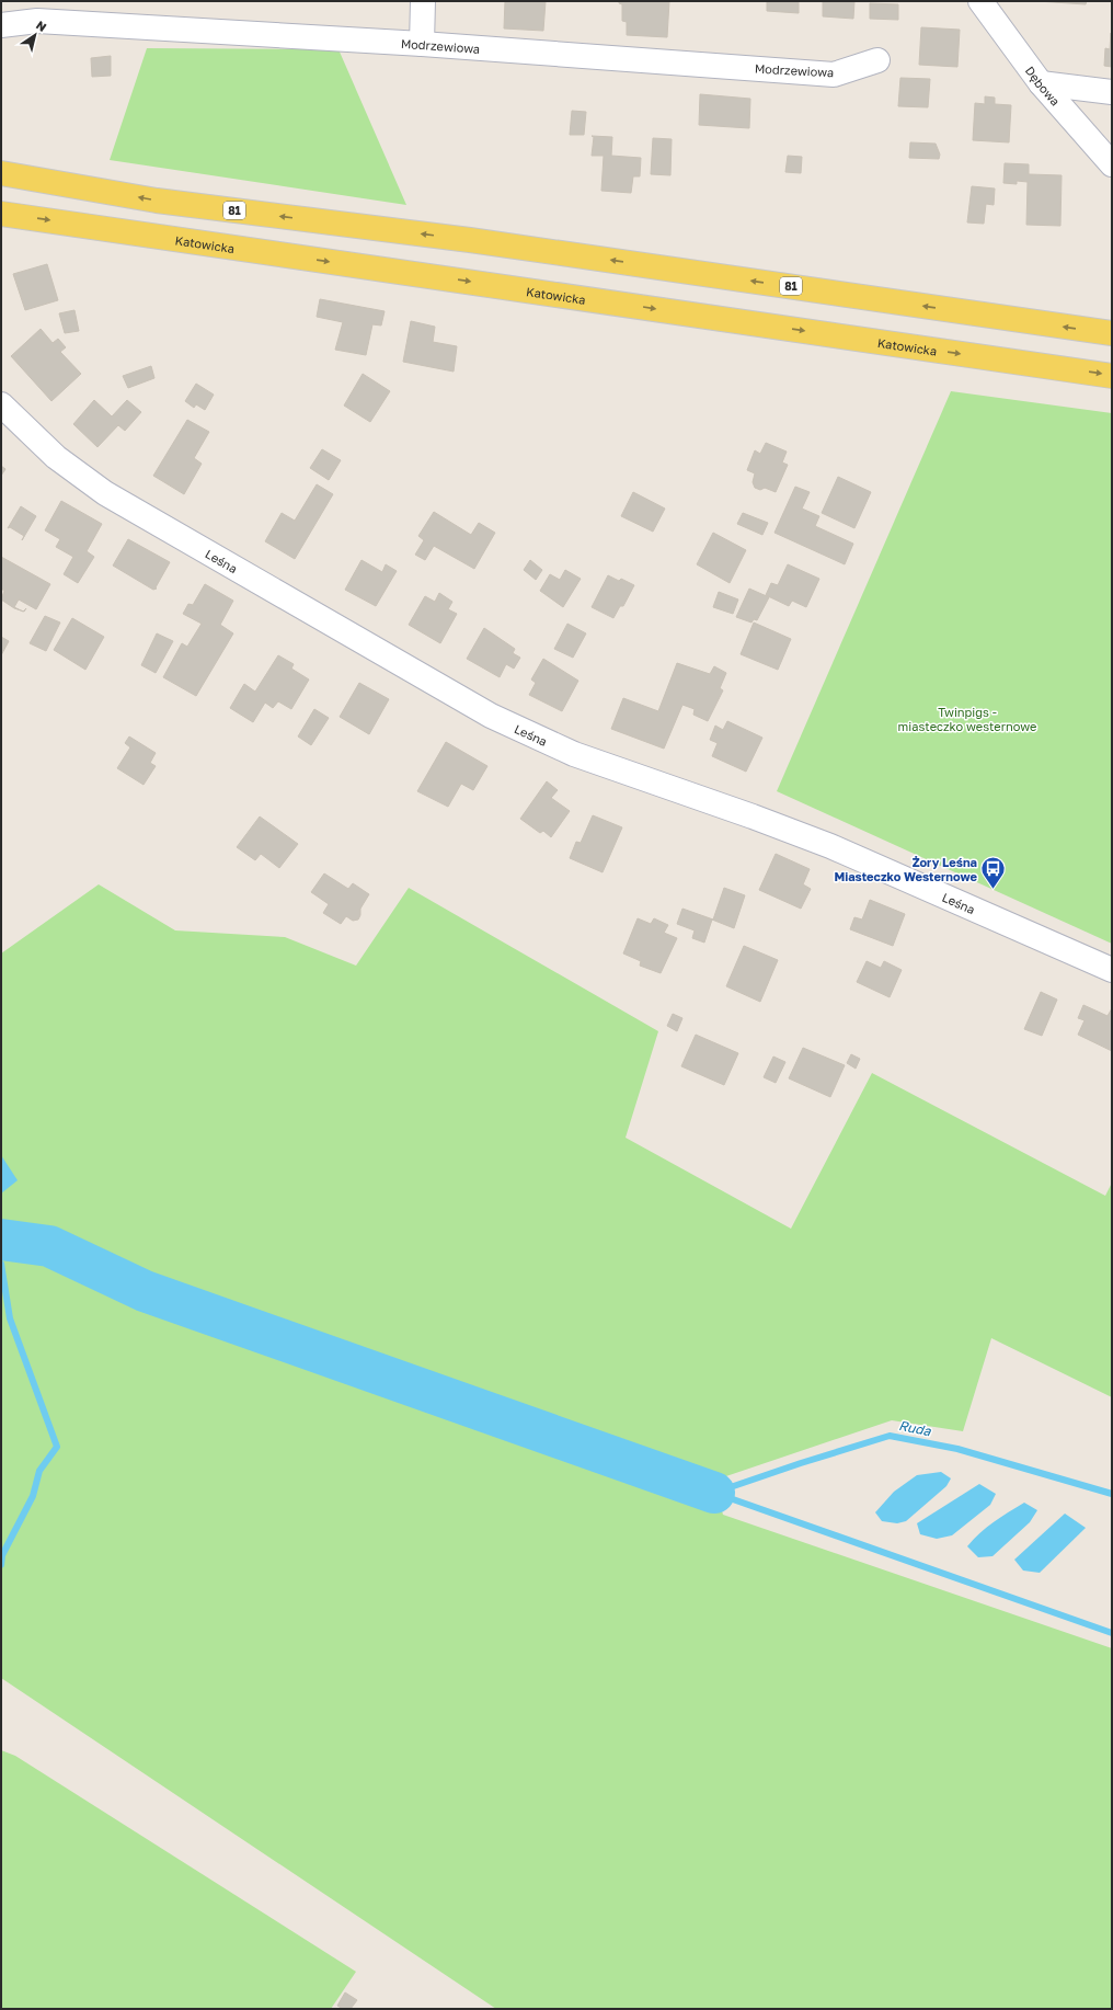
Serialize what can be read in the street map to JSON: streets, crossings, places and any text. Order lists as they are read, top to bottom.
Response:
{
  "streets": {
    "main road": ["81", "Katowicka"],
    "street": ["Modrzewiowa", "Dębowa", "Leśna"]
  },
  "water": ["Ruda"],
  "parks": ["Twinpigs - miasteczko westernowe"],
  "places": {
    "bus stop": ["Żory Leśna Miasteczko Westernowe"]
  },
  "north": "top right"
}
